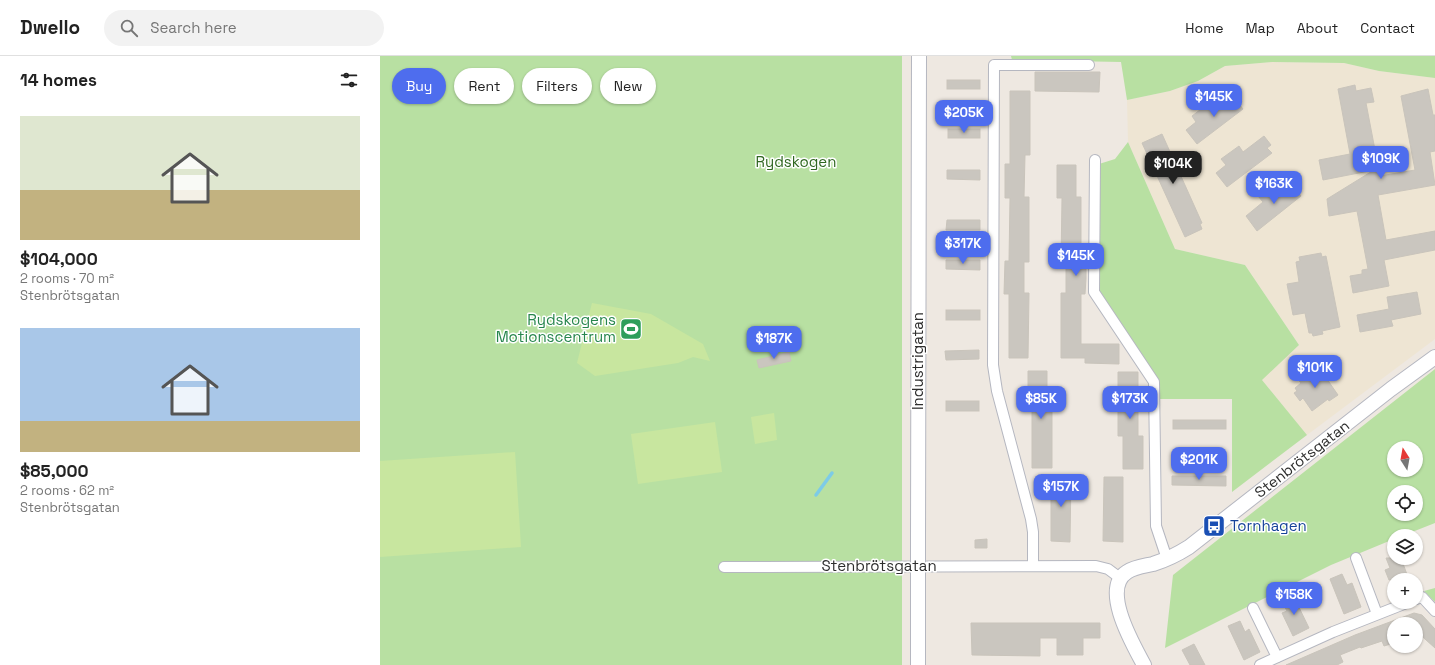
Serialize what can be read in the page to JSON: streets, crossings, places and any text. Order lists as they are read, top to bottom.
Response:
{
  "streets": {
    "main road": ["Industrigatan", "Stenbrötsgatan"]
  },
  "parks": ["Rydskogen"],
  "places": {
    "sports": ["Rydskogens Motionscentrum"],
    "bus stop": ["Tornhagen"]
  },
  "north": "top",
  "page": {
    "header": "Dwello",
    "search": "Search here",
    "nav": [
      "Home",
      "Map",
      "About",
      "Contact"
    ],
    "heading": "14 homes",
    "chip": [
      "Buy",
      "Rent",
      "Filters",
      "New"
    ],
    "price": [
      "$145K",
      "$205K",
      "$109K",
      "$104K",
      "$163K",
      "$317K",
      "$145K",
      "$187K",
      "$101K",
      "$85K",
      "$173K",
      "$201K",
      "$157K",
      "$158K"
    ],
    "list": [
      {
        "name": "$104,000",
        "note": "2 rooms · 70 m² · Stenbrötsgatan"
      },
      {
        "name": "$85,000",
        "note": "2 rooms · 62 m² · Stenbrötsgatan"
      }
    ],
    "map_buttons": ["+", "−"]
  }
}
